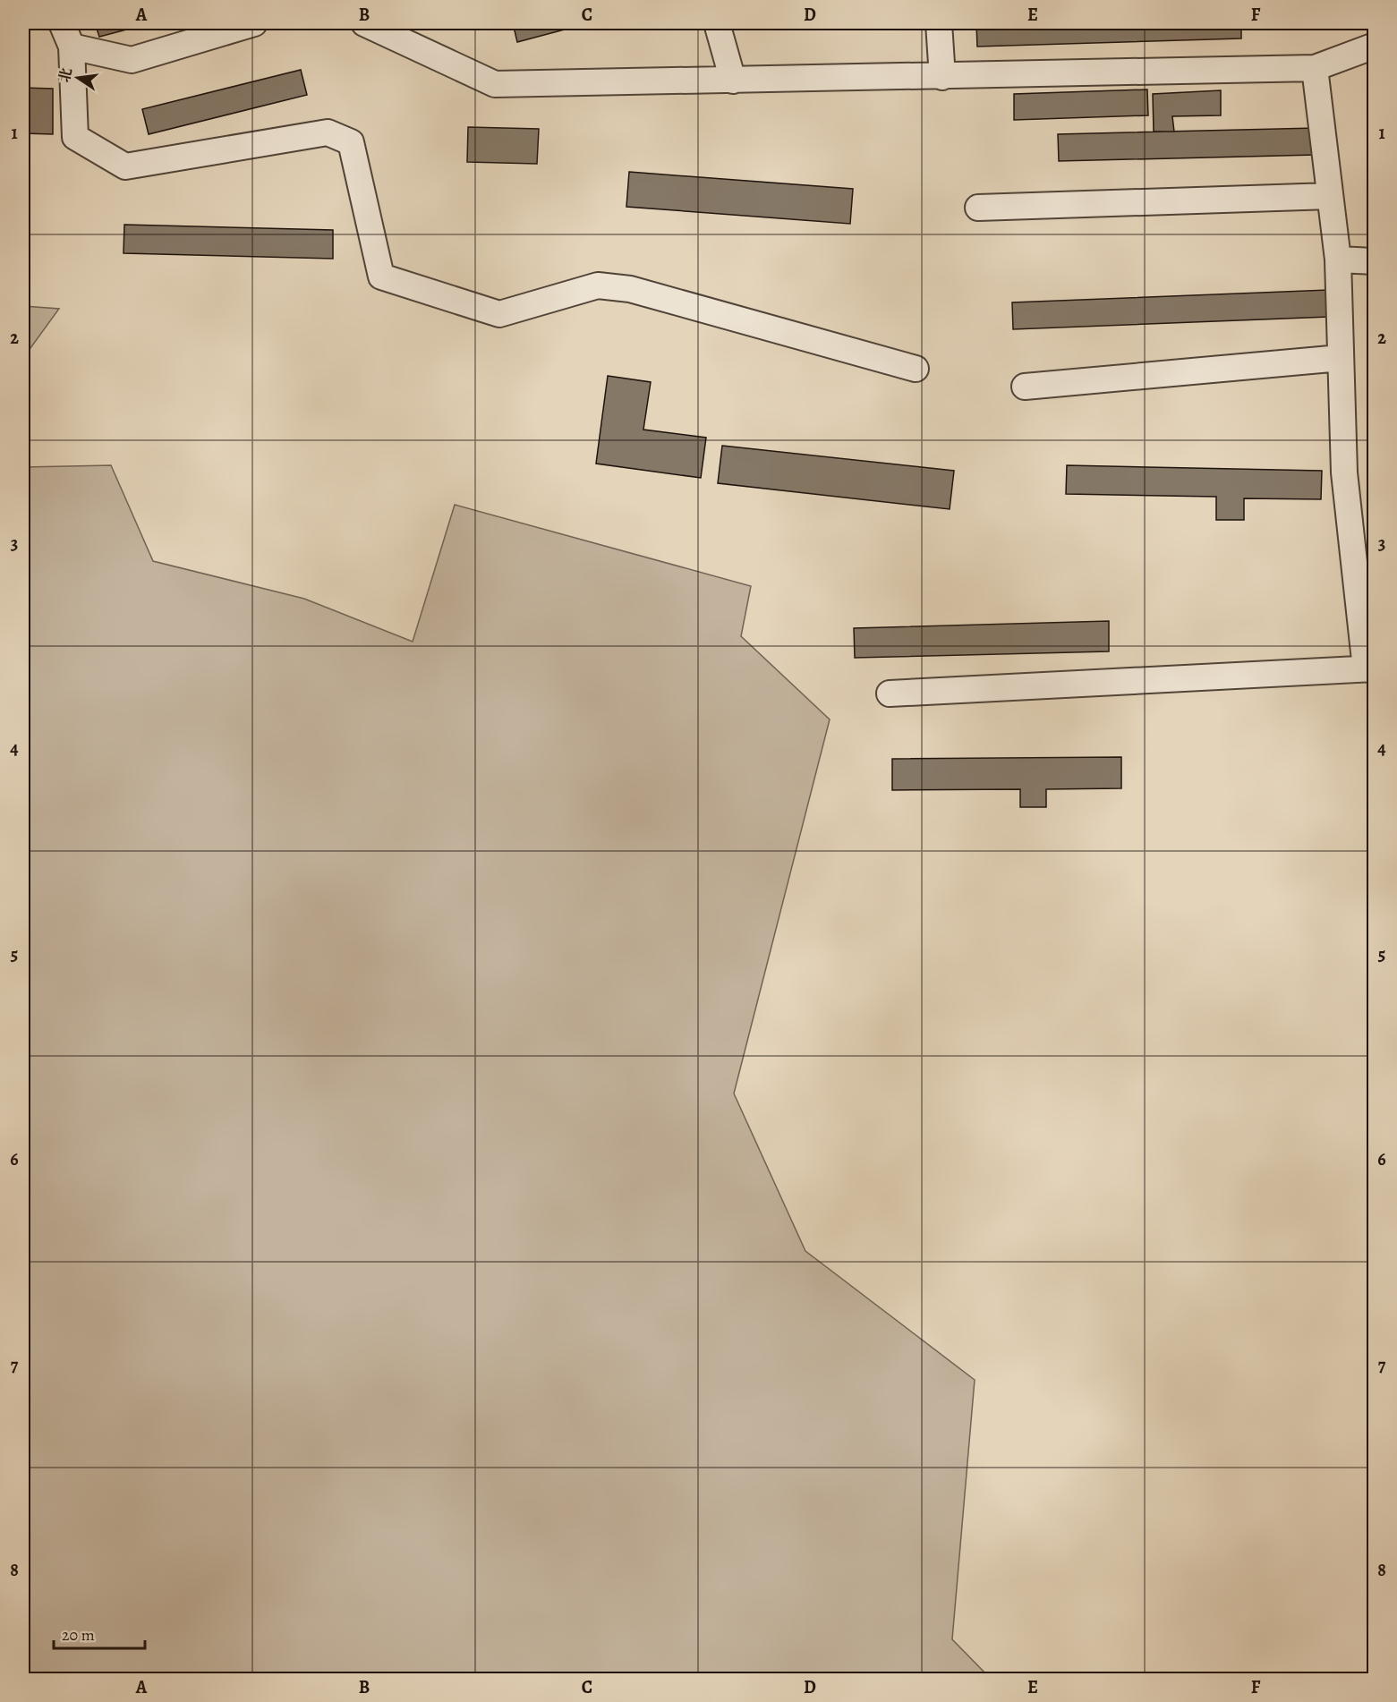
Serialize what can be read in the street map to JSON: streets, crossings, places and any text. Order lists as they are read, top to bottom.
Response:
{
  "scale_bar": "20 m",
  "north": "left",
  "grid": {
    "columns": [
      "A",
      "B",
      "C",
      "D",
      "E",
      "F"
    ],
    "rows": [
      "1",
      "2",
      "3",
      "4",
      "5",
      "6",
      "7",
      "8"
    ]
  }
}
